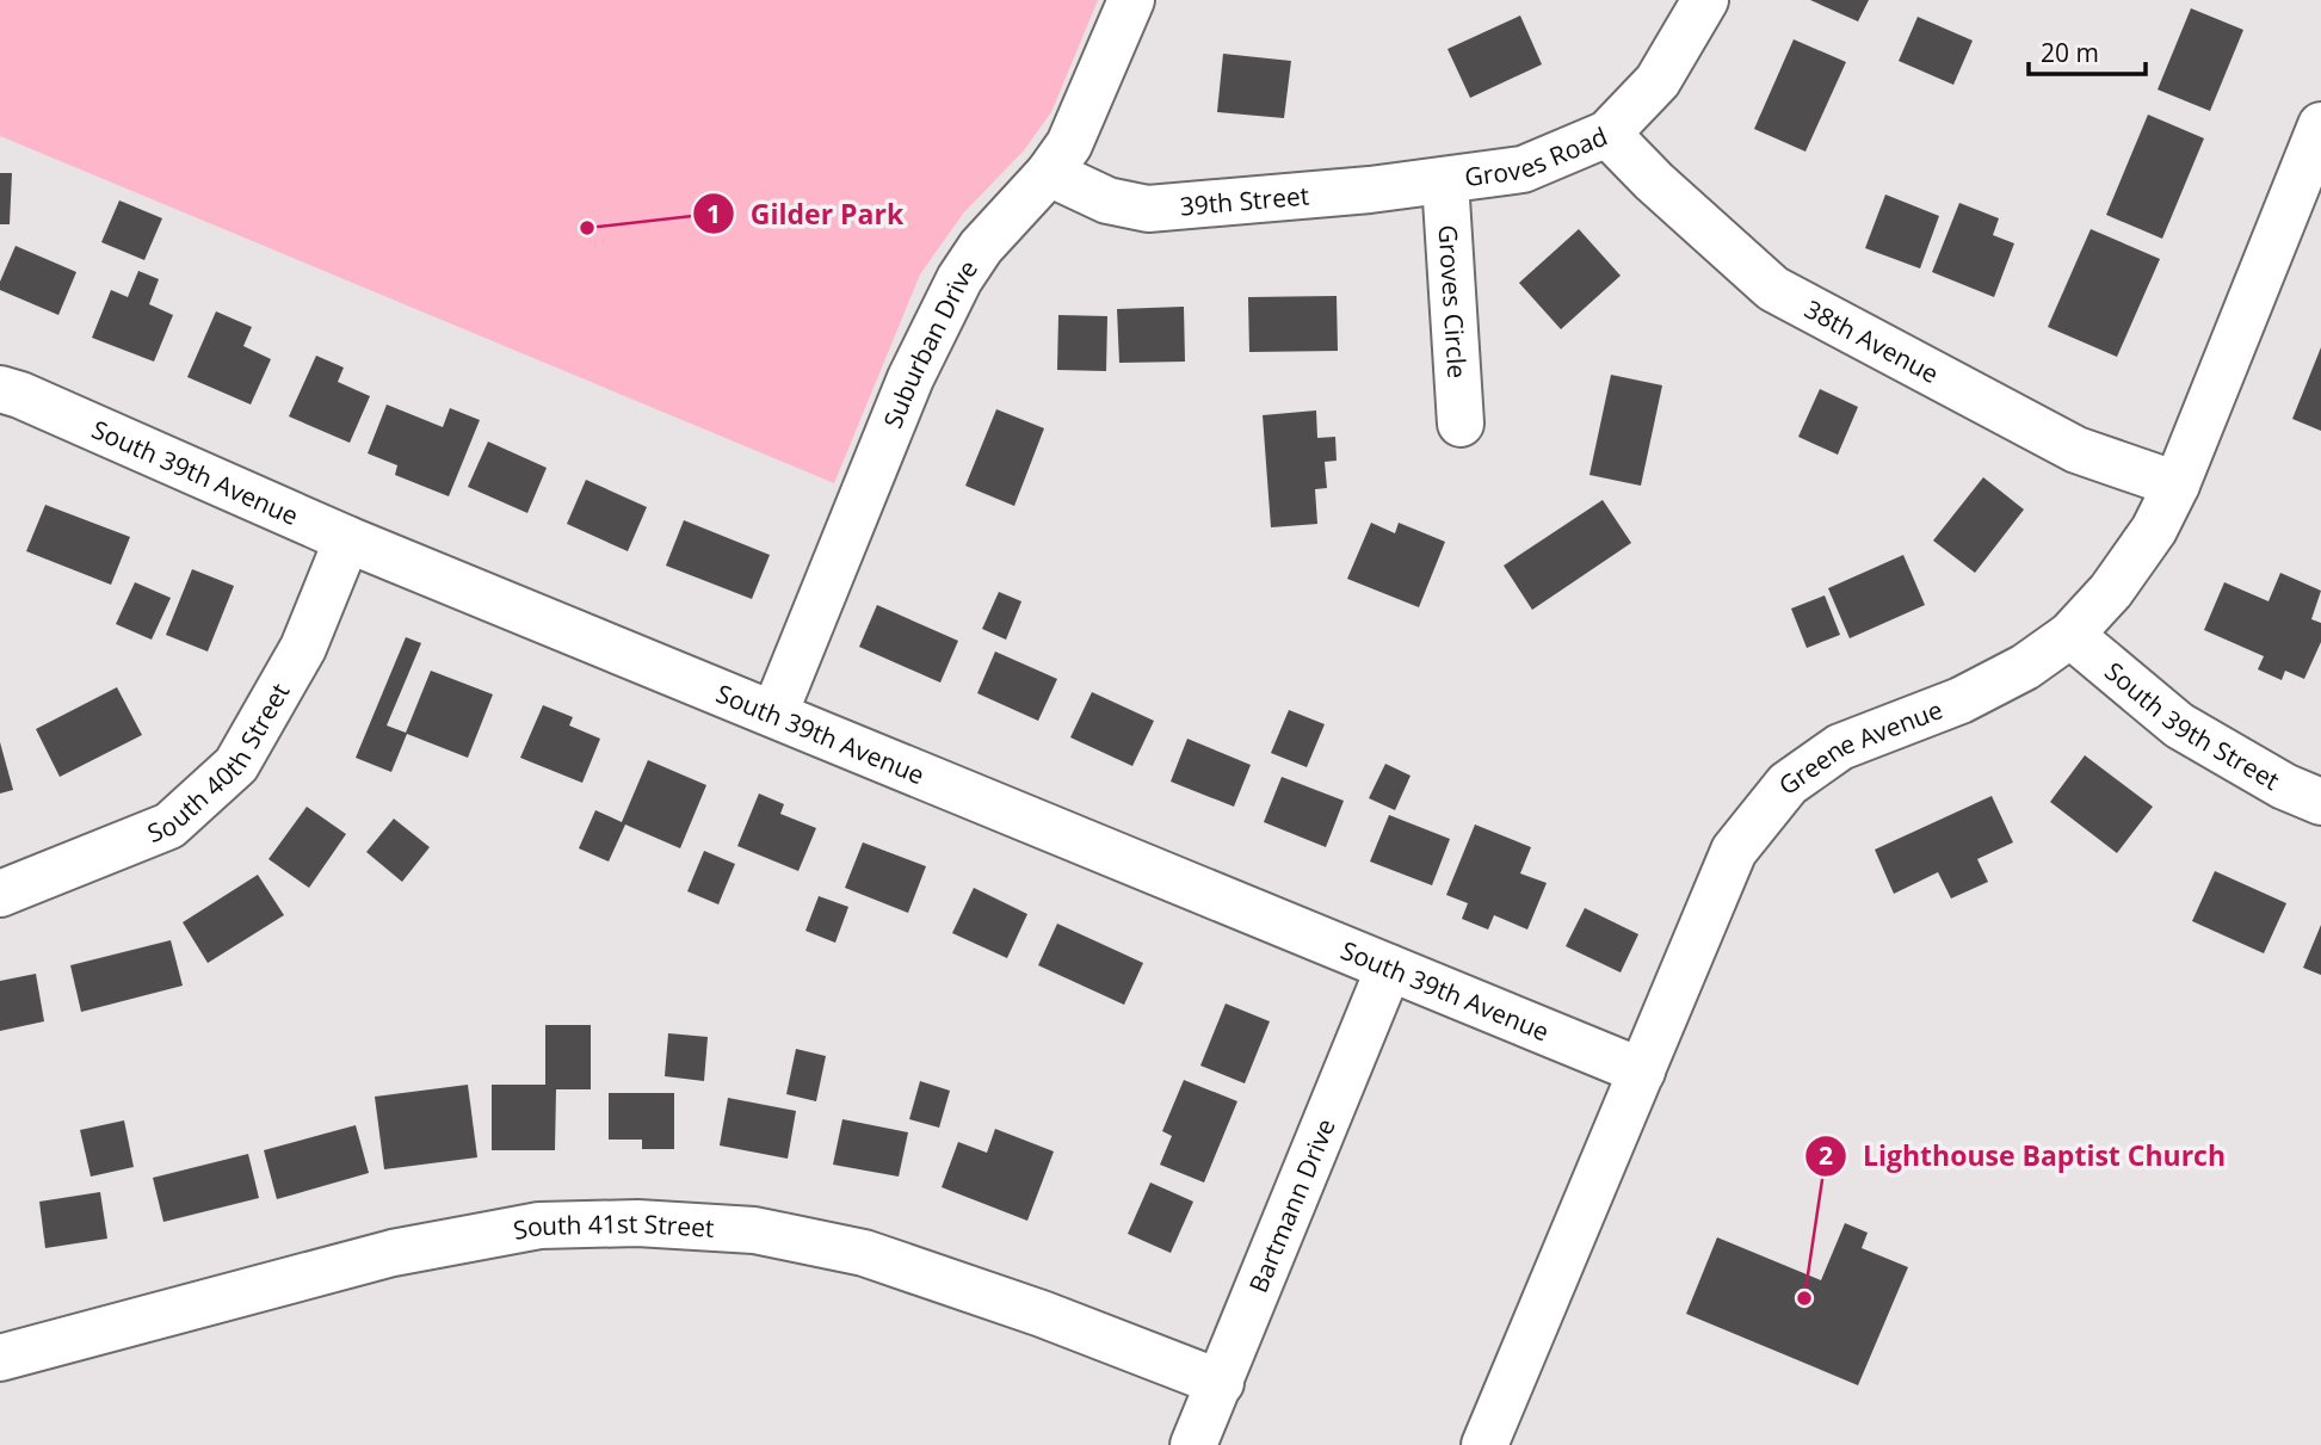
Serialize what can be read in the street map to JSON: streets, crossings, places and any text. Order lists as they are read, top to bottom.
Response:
{
  "streets": {
    "street": [
      "Groves Road",
      "39th Street",
      "Groves Circle",
      "38th Avenue",
      "Suburban Drive",
      "South 39th Avenue",
      "South 39th Street",
      "Greene Avenue",
      "South 40th Street",
      "Bartmann Drive",
      "South 41st Street"
    ]
  },
  "crossings": [
    ["Groves Road", "39th Street"],
    ["Groves Road", "Groves Circle"],
    ["Groves Road", "38th Avenue"],
    ["39th Street", "Groves Circle"],
    ["39th Street", "Suburban Drive"],
    ["38th Avenue", "Greene Avenue"],
    ["Suburban Drive", "South 39th Avenue"],
    ["South 39th Avenue", "Greene Avenue"],
    ["South 39th Avenue", "South 40th Street"],
    ["South 39th Avenue", "Bartmann Drive"],
    ["South 39th Street", "Greene Avenue"],
    ["Bartmann Drive", "South 41st Street"]
  ],
  "places": ["Gilder Park", "Lighthouse Baptist Church"],
  "scale_bar": "20 m"
}
